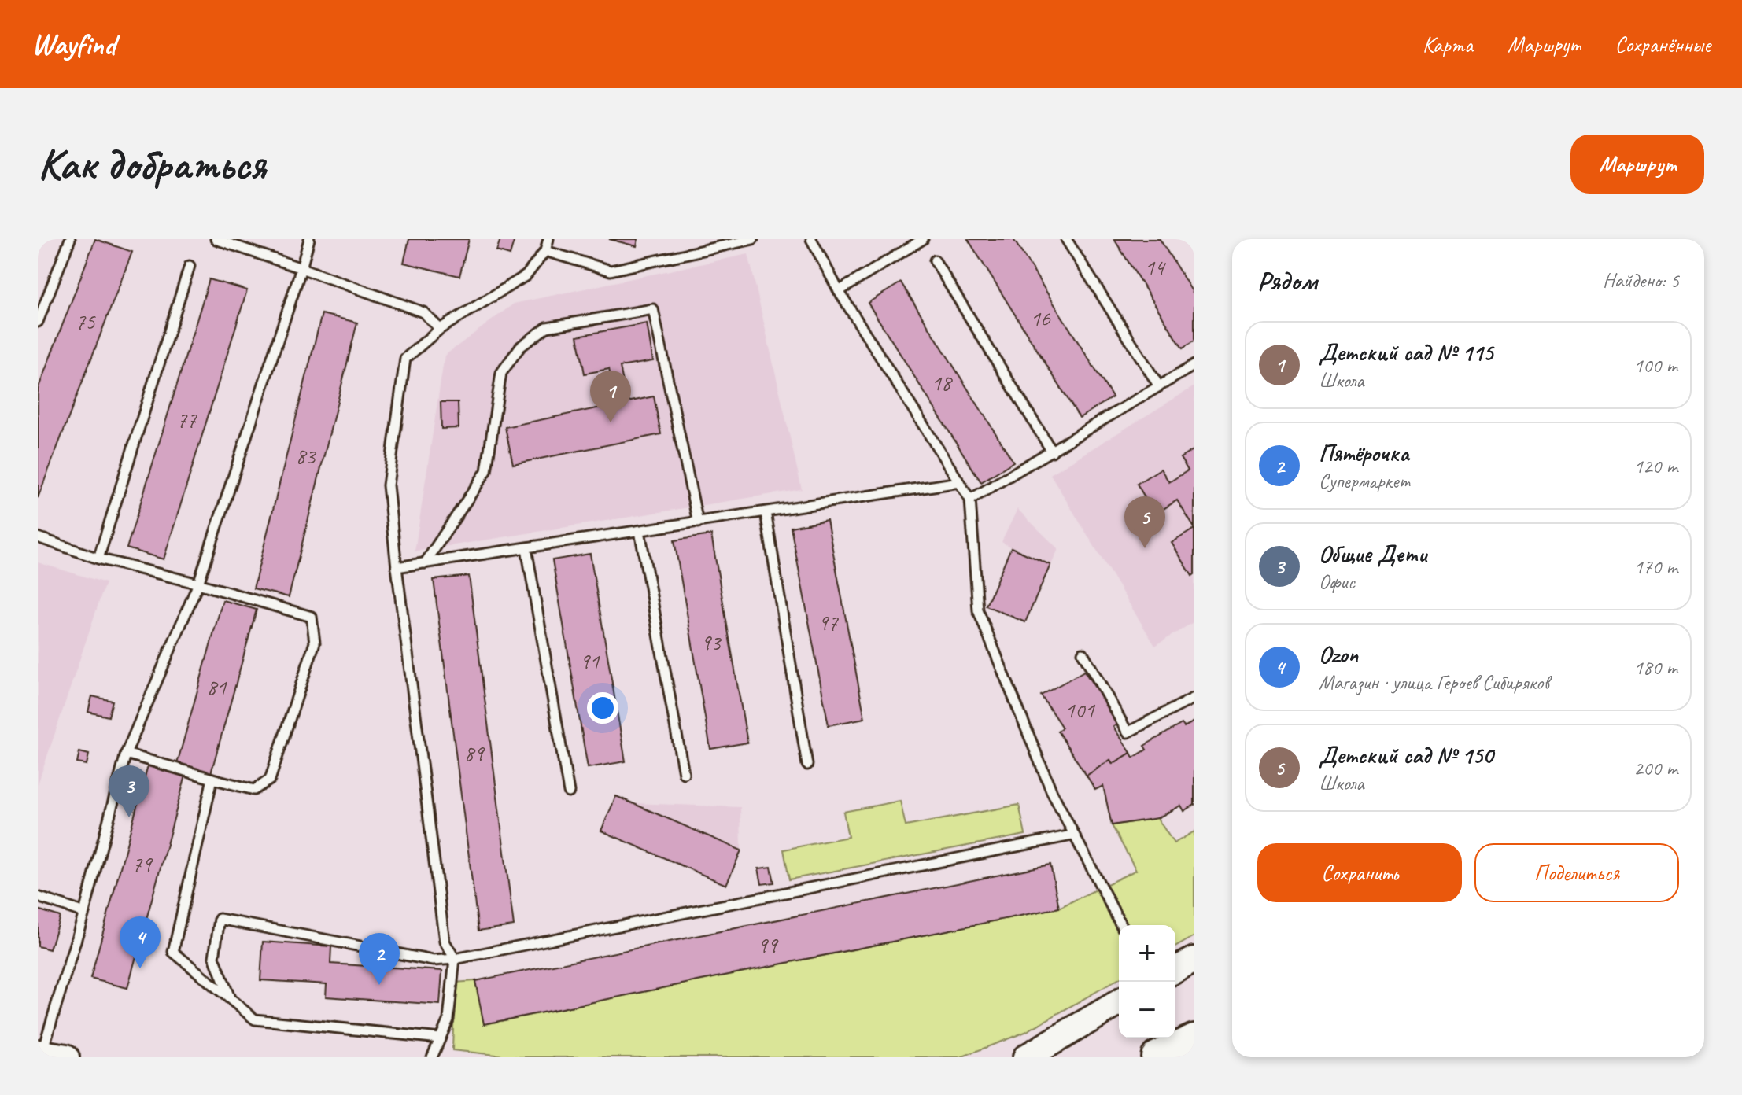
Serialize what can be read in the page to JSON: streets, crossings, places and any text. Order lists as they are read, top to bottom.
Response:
{
  "house_numbers": [
    "14",
    "16",
    "75",
    "18",
    "77",
    "83",
    "97",
    "93",
    "91",
    "81",
    "101",
    "89",
    "79",
    "99"
  ],
  "page": {
    "header": "Wayfind",
    "nav": ["Карта", "Маршрут", "Сохранённые"],
    "buttons": [
      "Маршрут",
      ["Сохранить", "Поделиться"]
    ],
    "title": "Как добраться",
    "heading": ["Рядом", "Найдено: 5"],
    "list": [
      {
        "mark": "1",
        "name": "Детский сад № 115",
        "note": "Школа",
        "value": "100 m"
      },
      {
        "mark": "2",
        "name": "Пятёрочка",
        "note": "Супермаркет",
        "value": "120 m"
      },
      {
        "mark": "3",
        "name": "Общие Дети",
        "note": "Офис",
        "value": "170 m"
      },
      {
        "mark": "4",
        "name": "Ozon",
        "note": "Магазин · улица Героев Сибиряков",
        "value": "180 m"
      },
      {
        "mark": "5",
        "name": "Детский сад № 150",
        "note": "Школа",
        "value": "200 m"
      }
    ],
    "pins": [
      "1",
      "5",
      "3",
      "4",
      "2"
    ],
    "map_buttons": ["+", "−"]
  }
}
